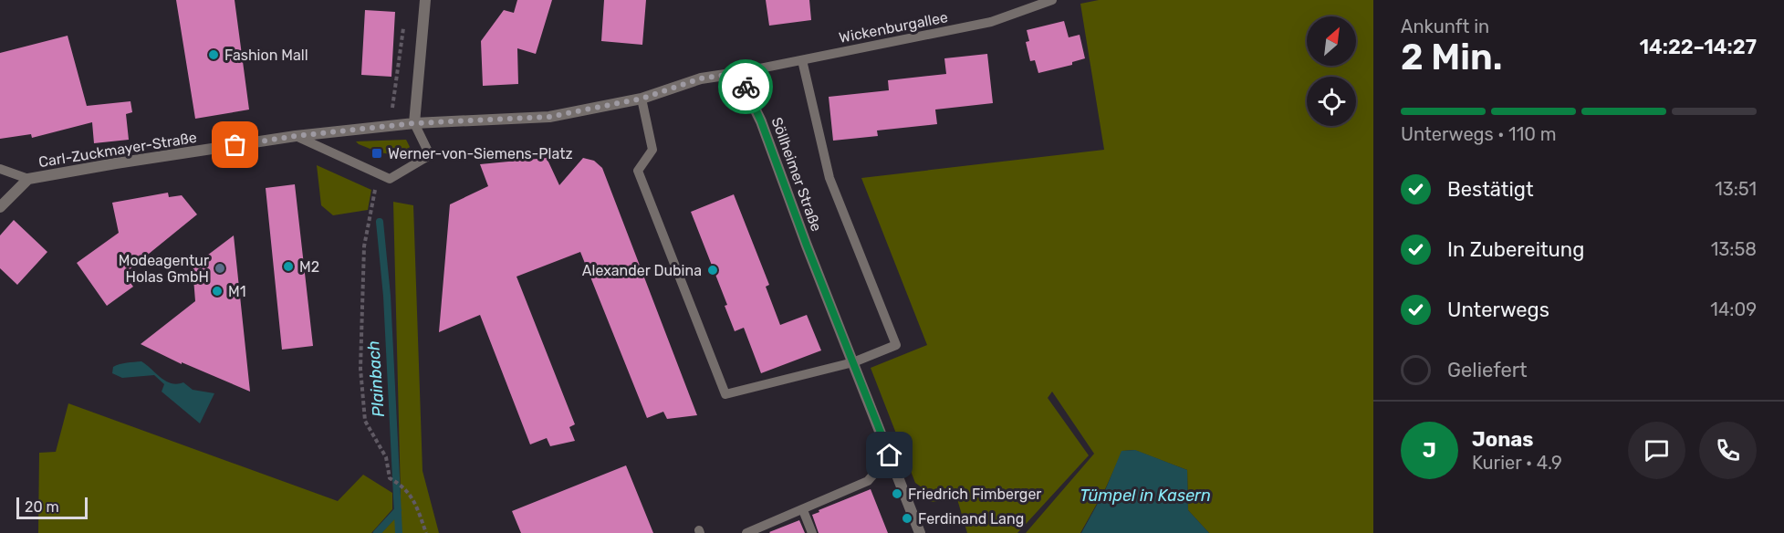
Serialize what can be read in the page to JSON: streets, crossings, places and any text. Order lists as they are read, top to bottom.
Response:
{
  "streets": {
    "street": ["Carl-Zuckmayer-Straße", "Söllheimer Straße"],
    "lane": ["Wickenburgallee"]
  },
  "crossings": [
    ["Wickenburgallee", "Söllheimer Straße"]
  ],
  "water": ["Plainbach", "Tümpel in Kasern"],
  "places": {
    "other": [
      "Fashion Mall",
      "M2",
      "Modeagentur Holas GmbH",
      "Alexander Dubina",
      "M1",
      "Friedrich Fimberger",
      "Ferdinand Lang"
    ],
    "transit": ["Werner-von-Siemens-Platz"]
  },
  "scale_bar": "20 m",
  "north": "top right",
  "page": {
    "heading": ["2 Min.", "Ankunft in", "14:22–14:27"],
    "panel": ["Jonas", "Kurier · 4.9"],
    "bar": "Unterwegs · 110 m",
    "list": [
      ["Bestätigt", "13:51"],
      ["In Zubereitung", "13:58"],
      ["Unterwegs", "14:09"],
      "Geliefert"
    ],
    "round": "J",
    "scale": "20 m"
  }
}
